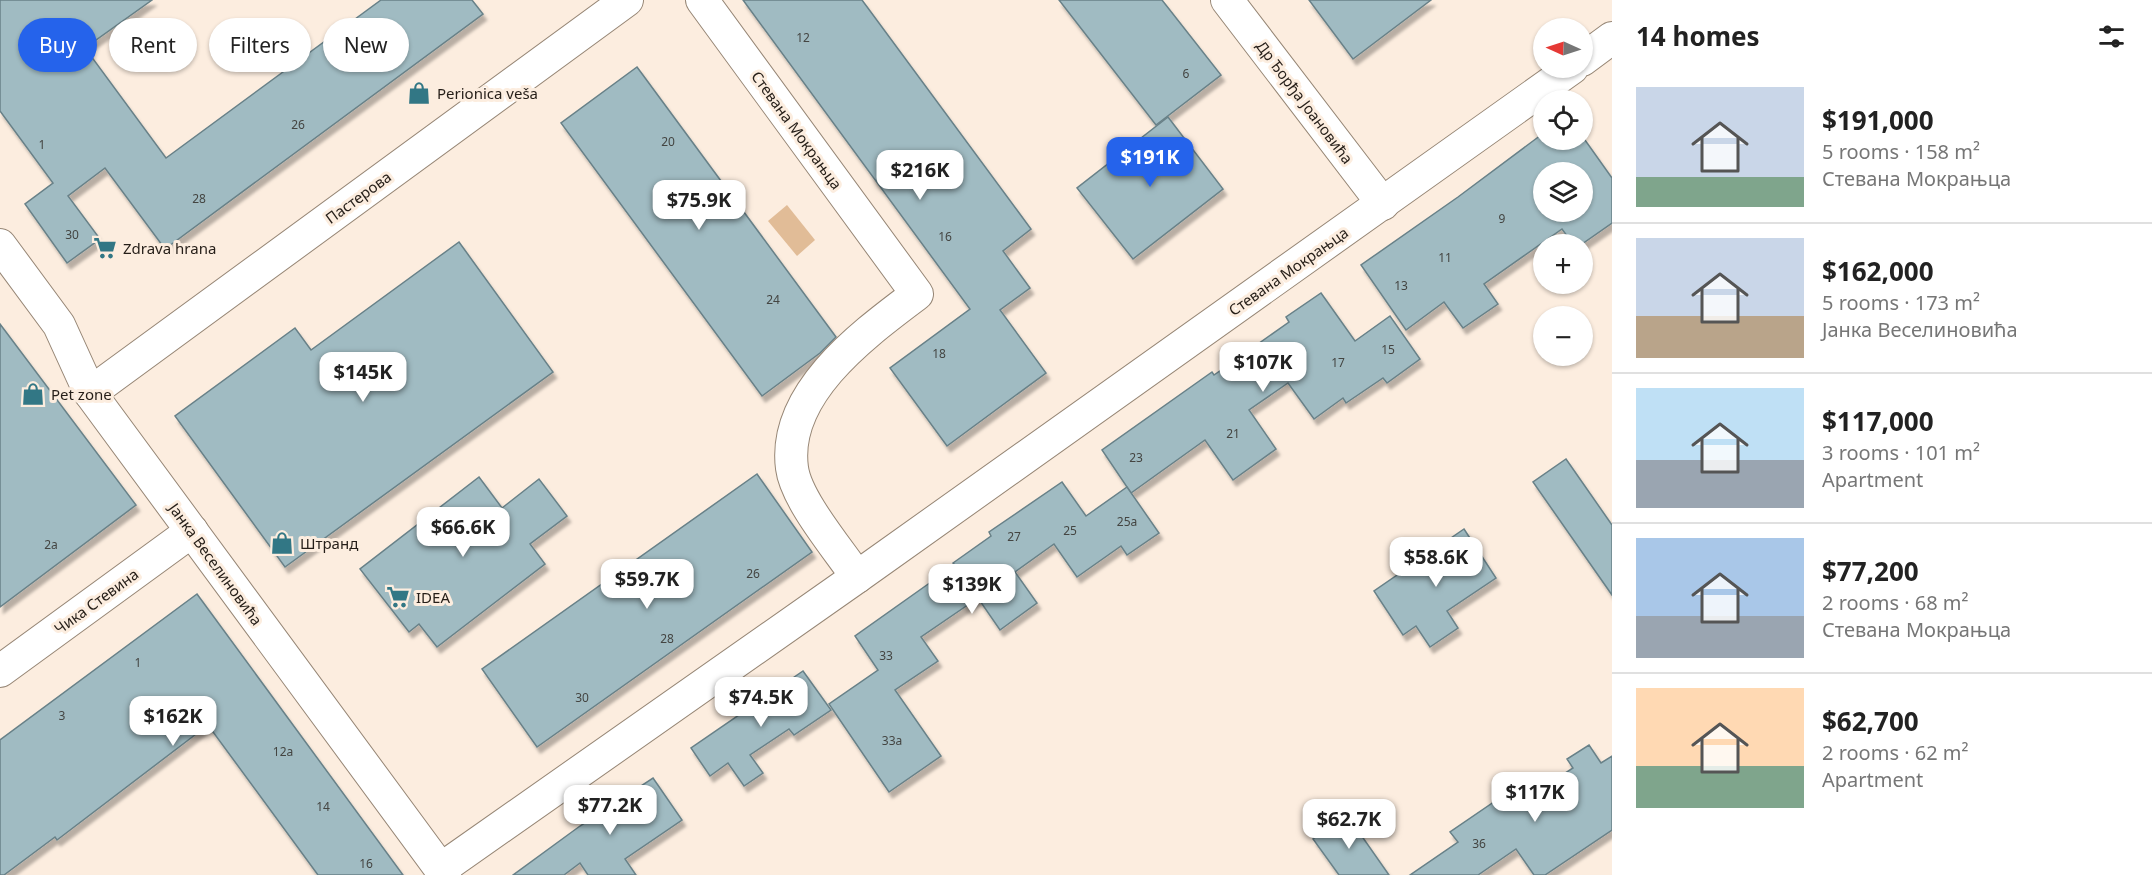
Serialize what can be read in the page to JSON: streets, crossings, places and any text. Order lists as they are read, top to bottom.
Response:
{
  "streets": {
    "street": [
      "Др Ђорђа Јоановића",
      "Стевана Мокрањца",
      "Пастерова",
      "Јанка Веселиновића",
      "Чика Стевина"
    ]
  },
  "crossings": [
    ["Др Ђорђа Јоановића", "Стевана Мокрањца"],
    ["Стевана Мокрањца", "Јанка Веселиновића"],
    ["Пастерова", "Јанка Веселиновића"],
    ["Јанка Веселиновића", "Чика Стевина"]
  ],
  "places": {
    "shop": ["Perionica veša", "Pet zone", "Штранд"],
    "supermarket": ["Zdrava hrana", "IDEA"]
  },
  "house_numbers": [
    "12",
    "6",
    "26",
    "20",
    "1",
    "28",
    "9",
    "30",
    "16",
    "11",
    "13",
    "24",
    "15",
    "18",
    "17",
    "21",
    "23",
    "25a",
    "25",
    "27",
    "2a",
    "26",
    "28",
    "33",
    "1",
    "30",
    "3",
    "33a",
    "12a",
    "14",
    "36",
    "16"
  ],
  "north": "left",
  "page": {
    "heading": "14 homes",
    "map_buttons": ["+", "−"],
    "chip": [
      "Buy",
      "Rent",
      "Filters",
      "New"
    ],
    "list": [
      {
        "name": "$191,000",
        "note": "5 rooms · 158 m² · Стевана Мокрањца"
      },
      {
        "name": "$162,000",
        "note": "5 rooms · 173 m² · Јанка Веселиновића"
      },
      {
        "name": "$117,000",
        "note": "3 rooms · 101 m² · Apartment"
      },
      {
        "name": "$77,200",
        "note": "2 rooms · 68 m² · Стевана Мокрањца"
      },
      {
        "name": "$62,700",
        "note": "2 rooms · 62 m² · Apartment"
      }
    ],
    "price": [
      "$191K",
      "$216K",
      "$75.9K",
      "$107K",
      "$145K",
      "$66.6K",
      "$58.6K",
      "$59.7K",
      "$139K",
      "$74.5K",
      "$162K",
      "$117K",
      "$77.2K",
      "$62.7K"
    ]
  }
}
